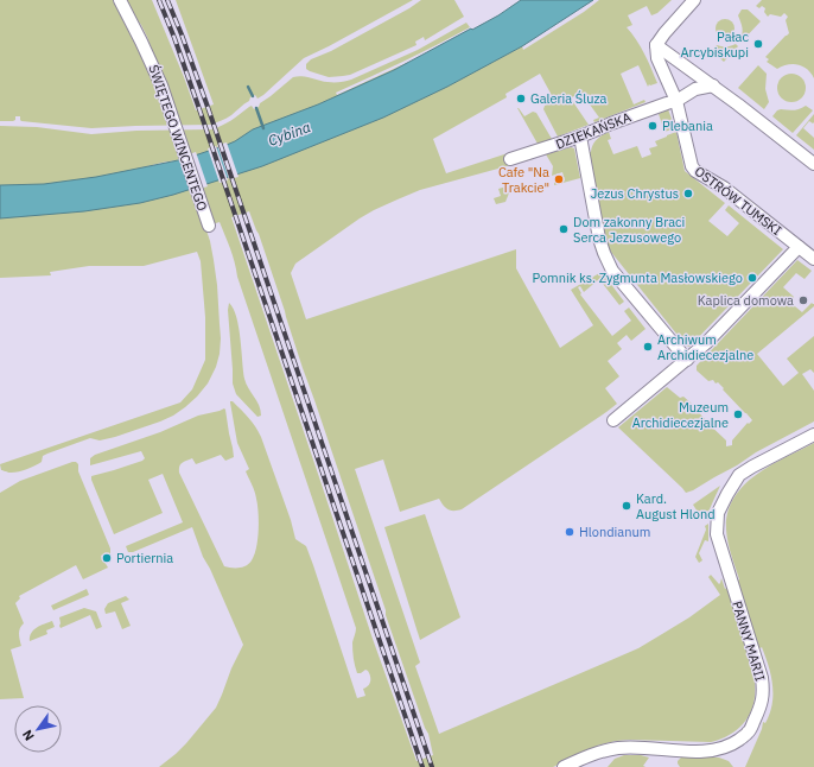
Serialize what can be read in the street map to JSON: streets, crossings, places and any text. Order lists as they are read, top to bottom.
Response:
{
  "streets": {
    "street": [
      "DZIEKAŃSKA",
      "ŚWIĘTEGO WINCENTEGO",
      "OSTRÓW TUMSKI",
      "PANNY MARII"
    ]
  },
  "crossings": [
    ["DZIEKAŃSKA", "OSTRÓW TUMSKI"]
  ],
  "water": ["Cybina"],
  "places": [
    "Pałac Arcybiskupi",
    "Galeria Śluza",
    "Plebania",
    "Cafe \"Na Trakcie\"",
    "Jezus Chrystus",
    "Dom zakonny Braci Serca Jezusowego",
    "Pomnik ks. Zygmunta Masłowskiego",
    "Kaplica domowa",
    "Archiwum Archidiecezjalne",
    "Muzeum Archidiecezjalne",
    "Kard. August Hlond",
    "Hlondianum",
    "Portiernia"
  ],
  "north": "bottom left"
}
